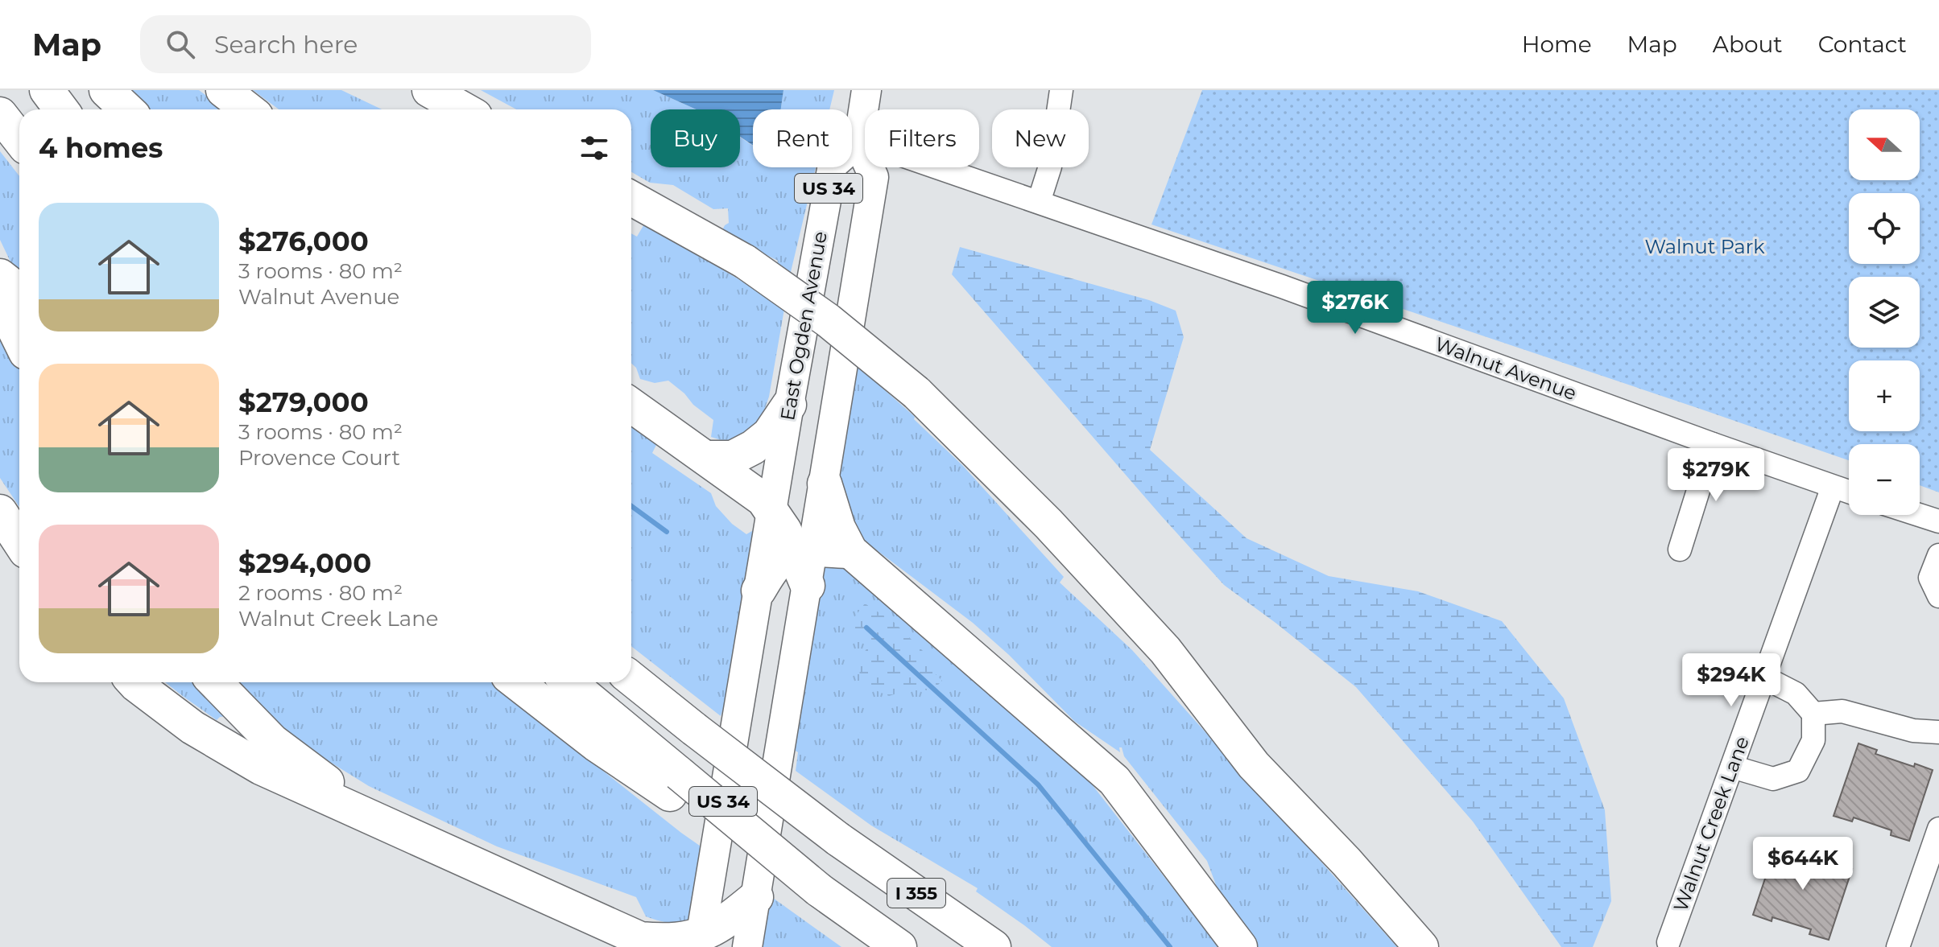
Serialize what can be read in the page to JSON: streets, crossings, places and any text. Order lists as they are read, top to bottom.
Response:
{
  "streets": {
    "highway": ["I 355"],
    "main road": ["US 34", "East Ogden Avenue"],
    "street": ["Walnut Avenue", "Walnut Creek Lane"]
  },
  "crossings": [
    ["US 34", "East Ogden Avenue"],
    ["US 34", "Walnut Avenue"],
    ["East Ogden Avenue", "Walnut Avenue"],
    ["Walnut Avenue", "Walnut Creek Lane"]
  ],
  "parks": ["Walnut Park"],
  "north": "left",
  "page": {
    "header": "Map",
    "search": "Search here",
    "nav": [
      "Home",
      "Map",
      "About",
      "Contact"
    ],
    "map_buttons": ["+", "−"],
    "chip": [
      "Buy",
      "Rent",
      "Filters",
      "New"
    ],
    "heading": "4 homes",
    "list": [
      {
        "name": "$276,000",
        "note": "3 rooms · 80 m² · Walnut Avenue"
      },
      {
        "name": "$279,000",
        "note": "3 rooms · 80 m² · Provence Court"
      },
      {
        "name": "$294,000",
        "note": "2 rooms · 80 m² · Walnut Creek Lane"
      }
    ],
    "price": [
      "$276K",
      "$279K",
      "$294K",
      "$644K"
    ]
  }
}
